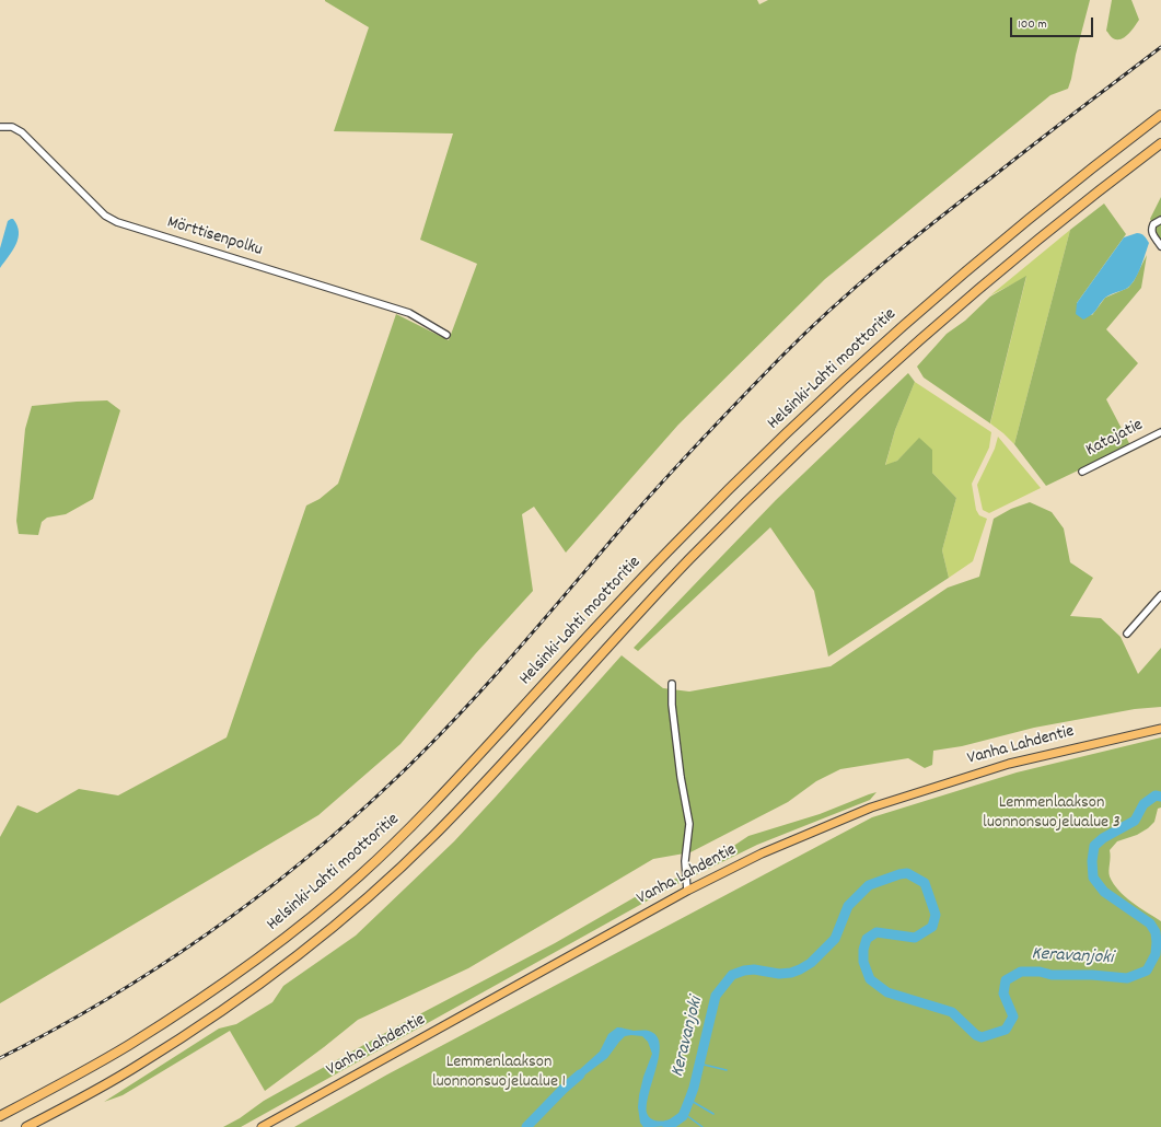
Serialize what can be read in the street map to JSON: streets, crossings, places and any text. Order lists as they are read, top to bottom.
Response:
{
  "streets": {
    "highway": ["Helsinki-Lahti moottoritie"],
    "main road": ["Vanha Lahdentie"],
    "street": ["Mörttisenpolku", "Katajatie"]
  },
  "water": ["Keravanjoki"],
  "parks": ["Lemmenlaakson luonnonsuojelualue 3", "Lemmenlaakson luonnonsuojelualue 1"],
  "scale_bar": "100 m"
}
